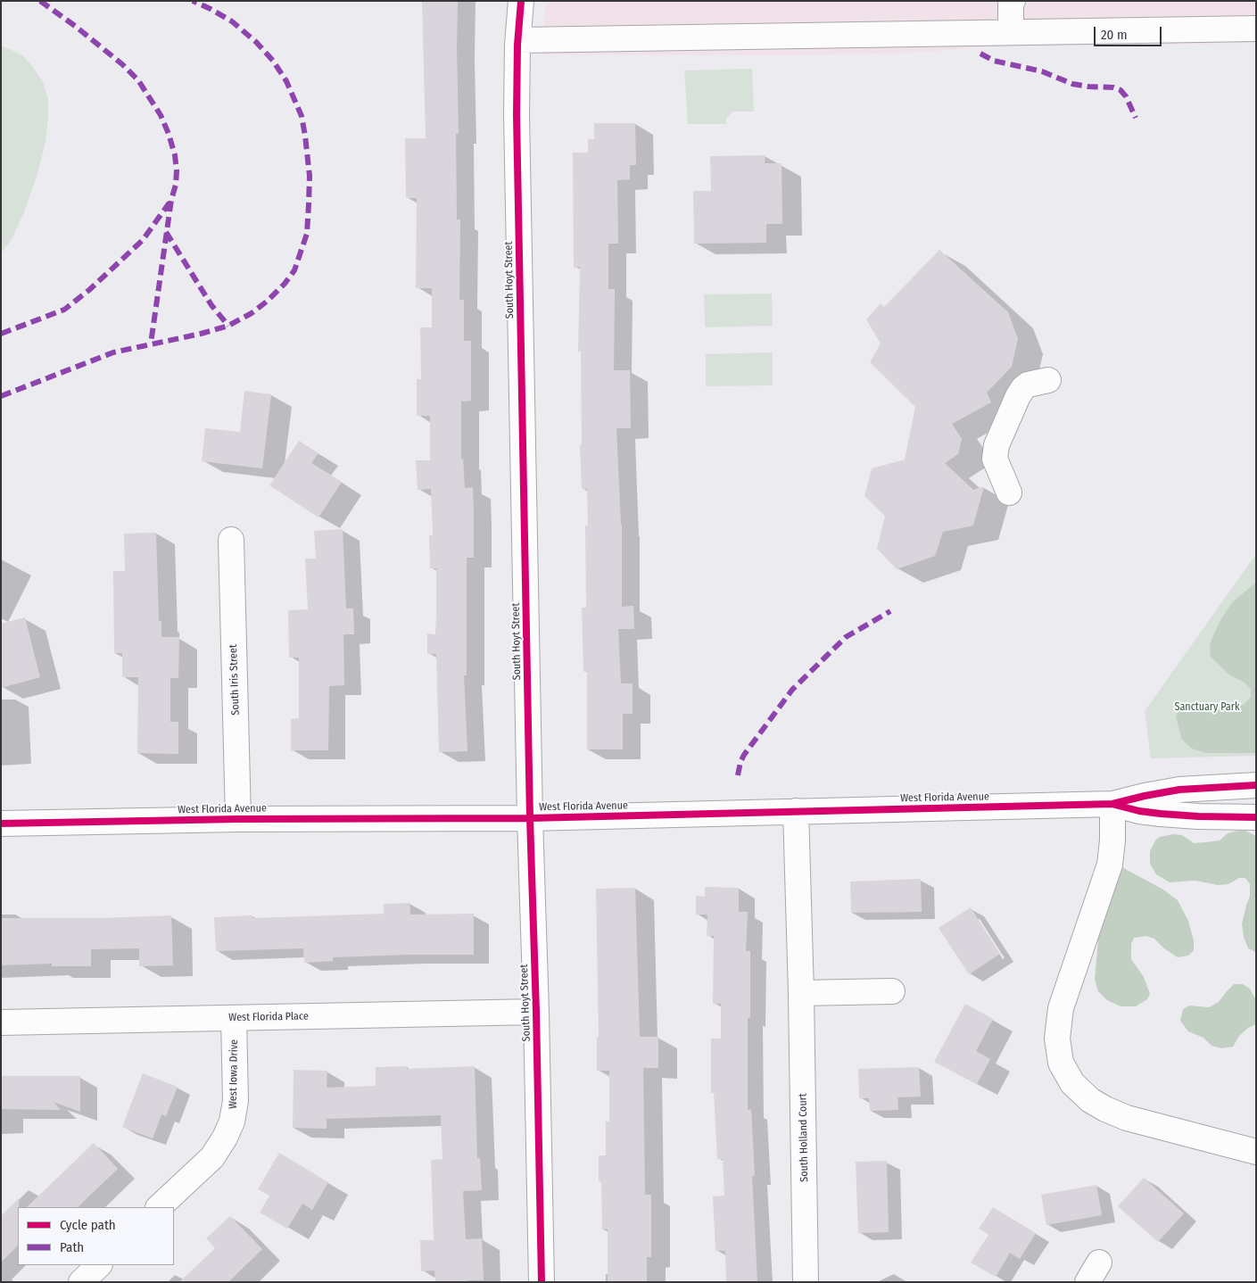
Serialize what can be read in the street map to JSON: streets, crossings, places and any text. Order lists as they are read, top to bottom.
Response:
{
  "streets": {
    "street": [
      "South Hoyt Street",
      "South Iris Street",
      "West Florida Avenue",
      "West Florida Place",
      "West Iowa Drive",
      "South Holland Court"
    ]
  },
  "crossings": [
    ["South Hoyt Street", "West Florida Avenue"],
    ["South Hoyt Street", "West Florida Place"],
    ["South Iris Street", "West Florida Avenue"],
    ["West Florida Avenue", "South Holland Court"],
    ["West Florida Place", "West Iowa Drive"]
  ],
  "parks": ["Sanctuary Park"],
  "legend": ["Cycle path", "Path"],
  "scale_bar": "20 m"
}
